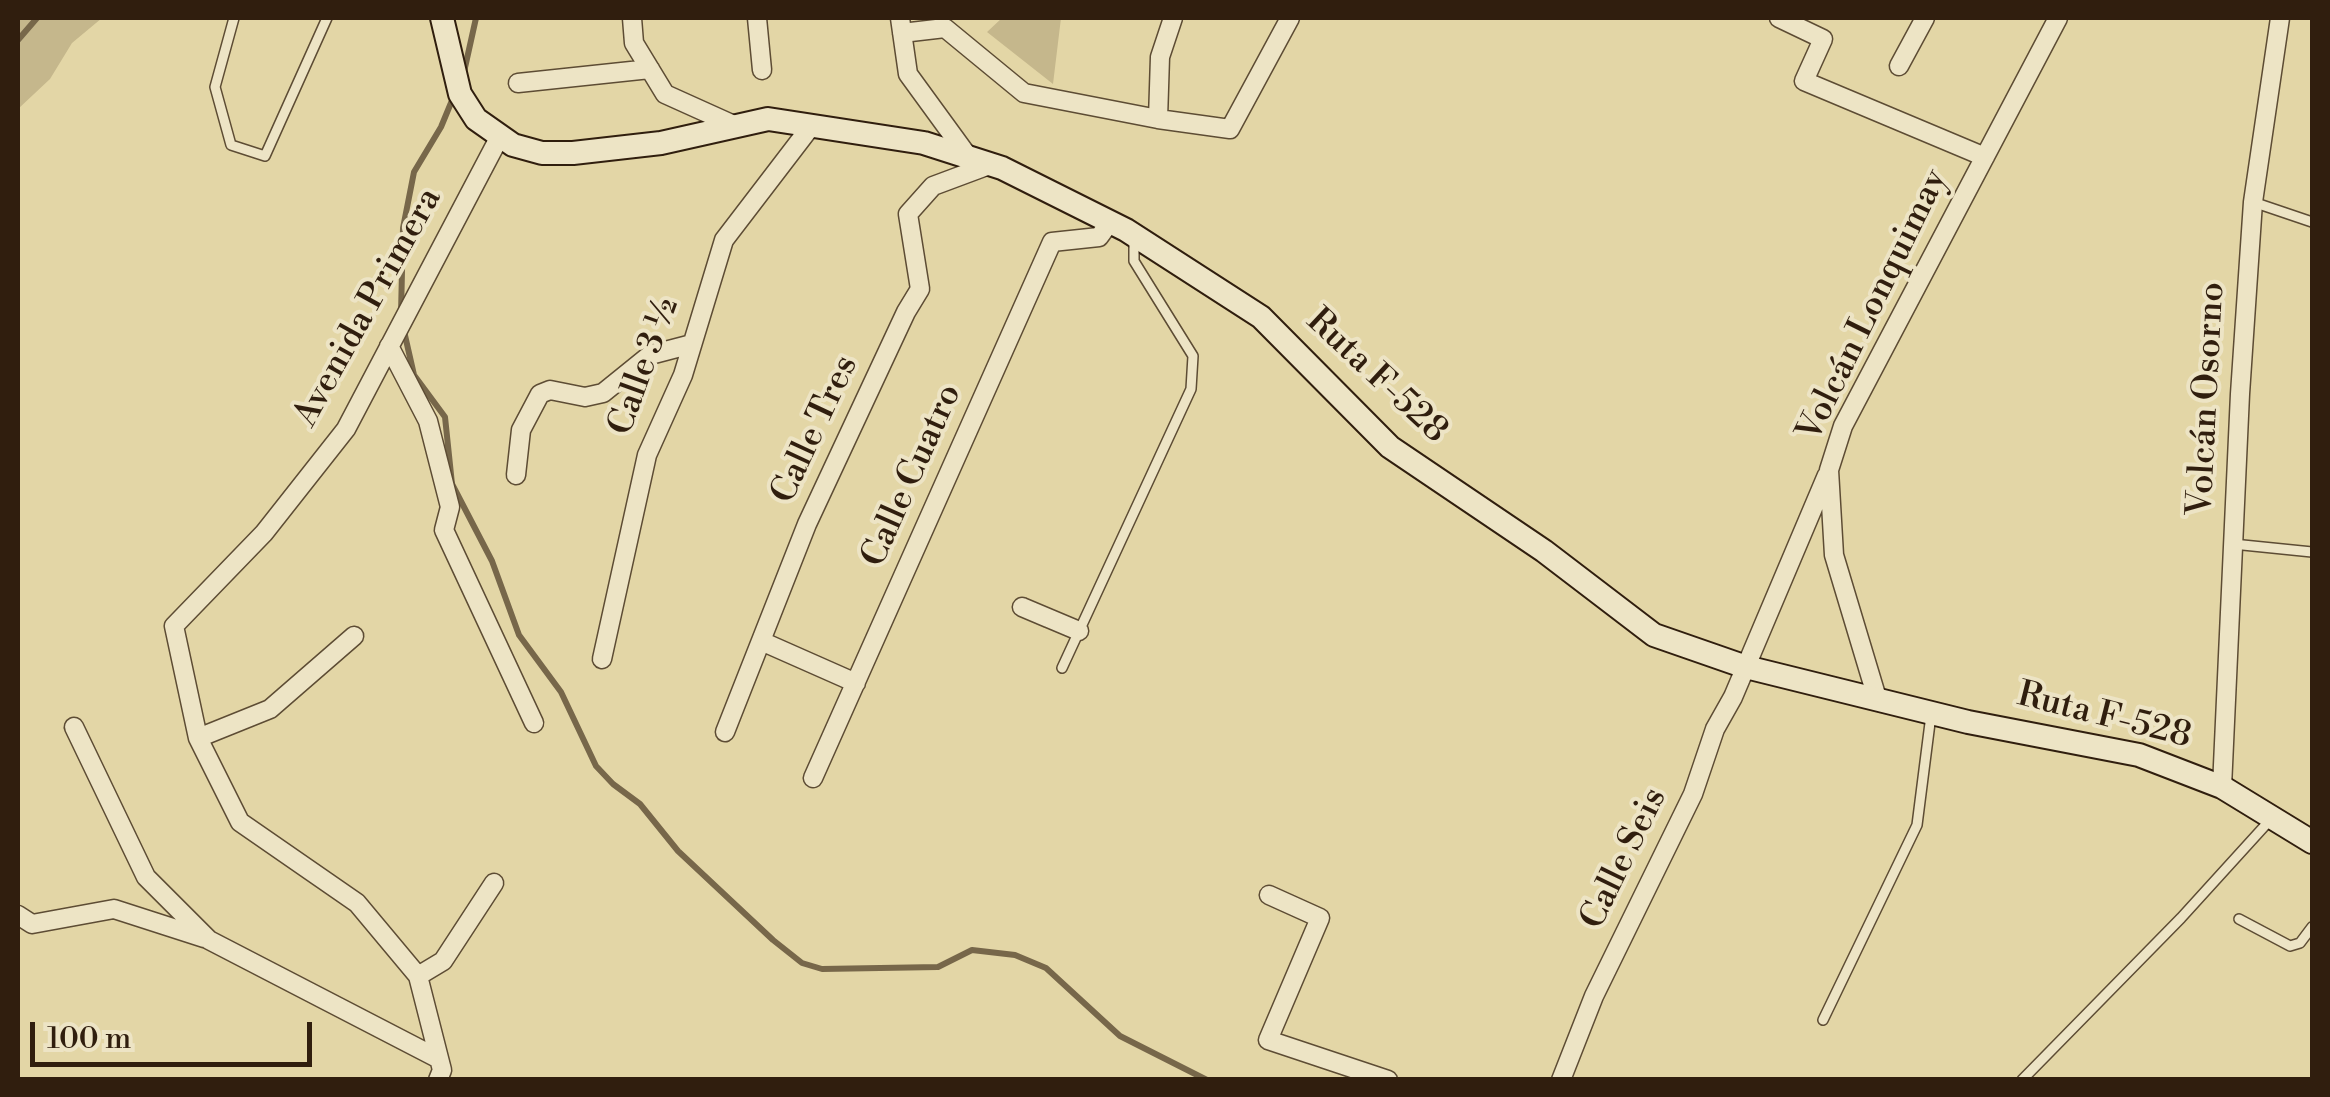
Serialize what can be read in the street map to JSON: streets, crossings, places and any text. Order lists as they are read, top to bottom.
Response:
{
  "streets": {
    "main road": ["Ruta F-528"],
    "street": [
      "Volcán Lonquimay",
      "Avenida Primera",
      "Calle 3 ½",
      "Volcán Osorno",
      "Calle Tres",
      "Calle Cuatro",
      "Calle Seis"
    ]
  },
  "crossings": [
    ["Volcán Lonquimay", "Ruta F-528"],
    ["Volcán Lonquimay", "Calle Seis"],
    ["Avenida Primera", "Ruta F-528"],
    ["Calle 3 ½", "Ruta F-528"],
    ["Ruta F-528", "Volcán Osorno"],
    ["Ruta F-528", "Calle Tres"],
    ["Ruta F-528", "Calle Cuatro"],
    ["Ruta F-528", "Calle Seis"]
  ],
  "scale_bar": "100 m"
}
